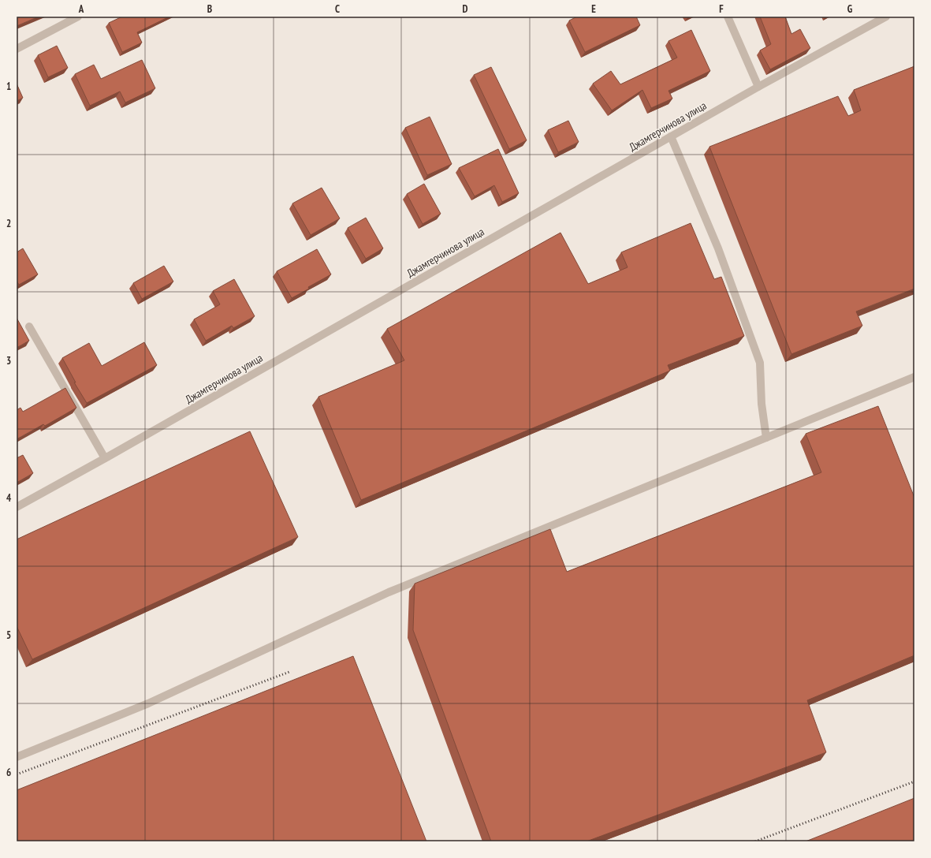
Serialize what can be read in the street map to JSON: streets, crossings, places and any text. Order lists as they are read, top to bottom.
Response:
{
  "streets": {
    "street": ["Джамгерчинова улица"]
  },
  "grid": {
    "columns": [
      "A",
      "B",
      "C",
      "D",
      "E",
      "F",
      "G"
    ],
    "rows": [
      "1",
      "2",
      "3",
      "4",
      "5",
      "6"
    ]
  }
}
